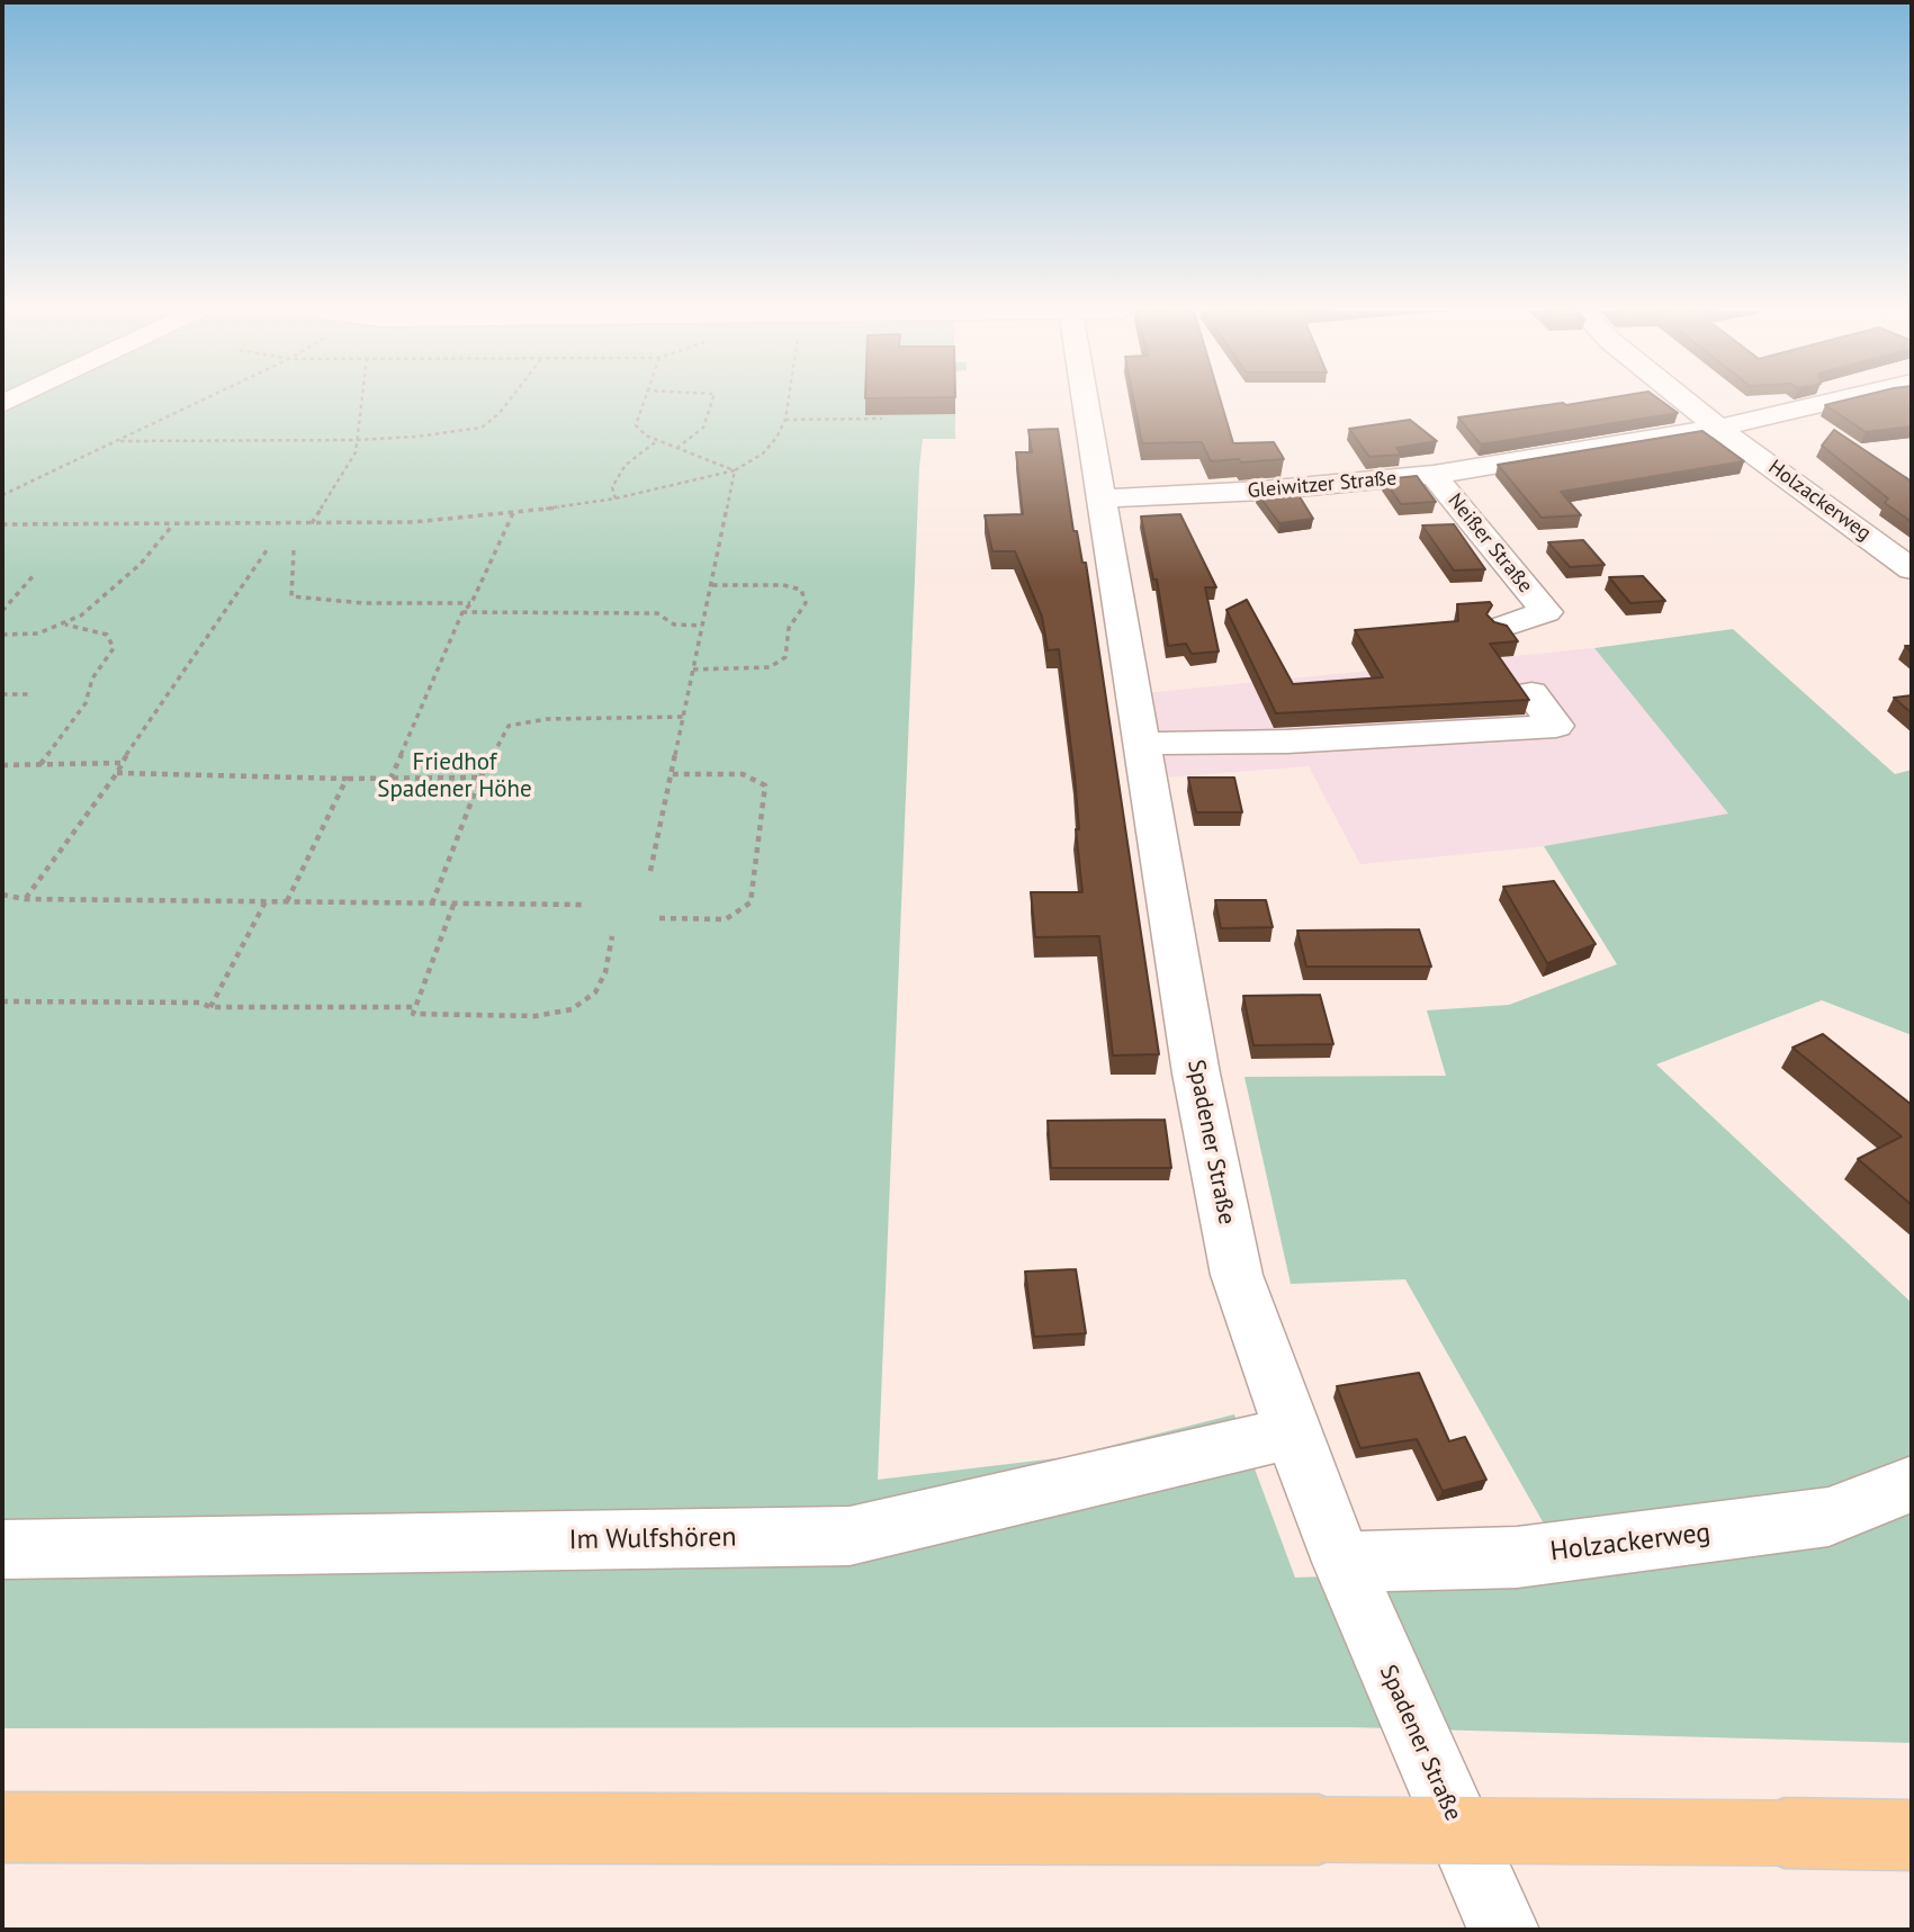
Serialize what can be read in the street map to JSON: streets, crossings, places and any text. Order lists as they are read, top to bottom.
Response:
{
  "streets": {
    "street": [
      "Gleiwitzer Straße",
      "Holzackerweg",
      "Neißer Straße",
      "Spadener Straße",
      "Im Wulfshören"
    ]
  },
  "crossings": [
    ["Gleiwitzer Straße", "Holzackerweg"],
    ["Gleiwitzer Straße", "Neißer Straße"],
    ["Gleiwitzer Straße", "Spadener Straße"],
    ["Holzackerweg", "Spadener Straße"],
    ["Spadener Straße", "Im Wulfshören"]
  ],
  "parks": ["Friedhof Spadener Höhe"]
}
